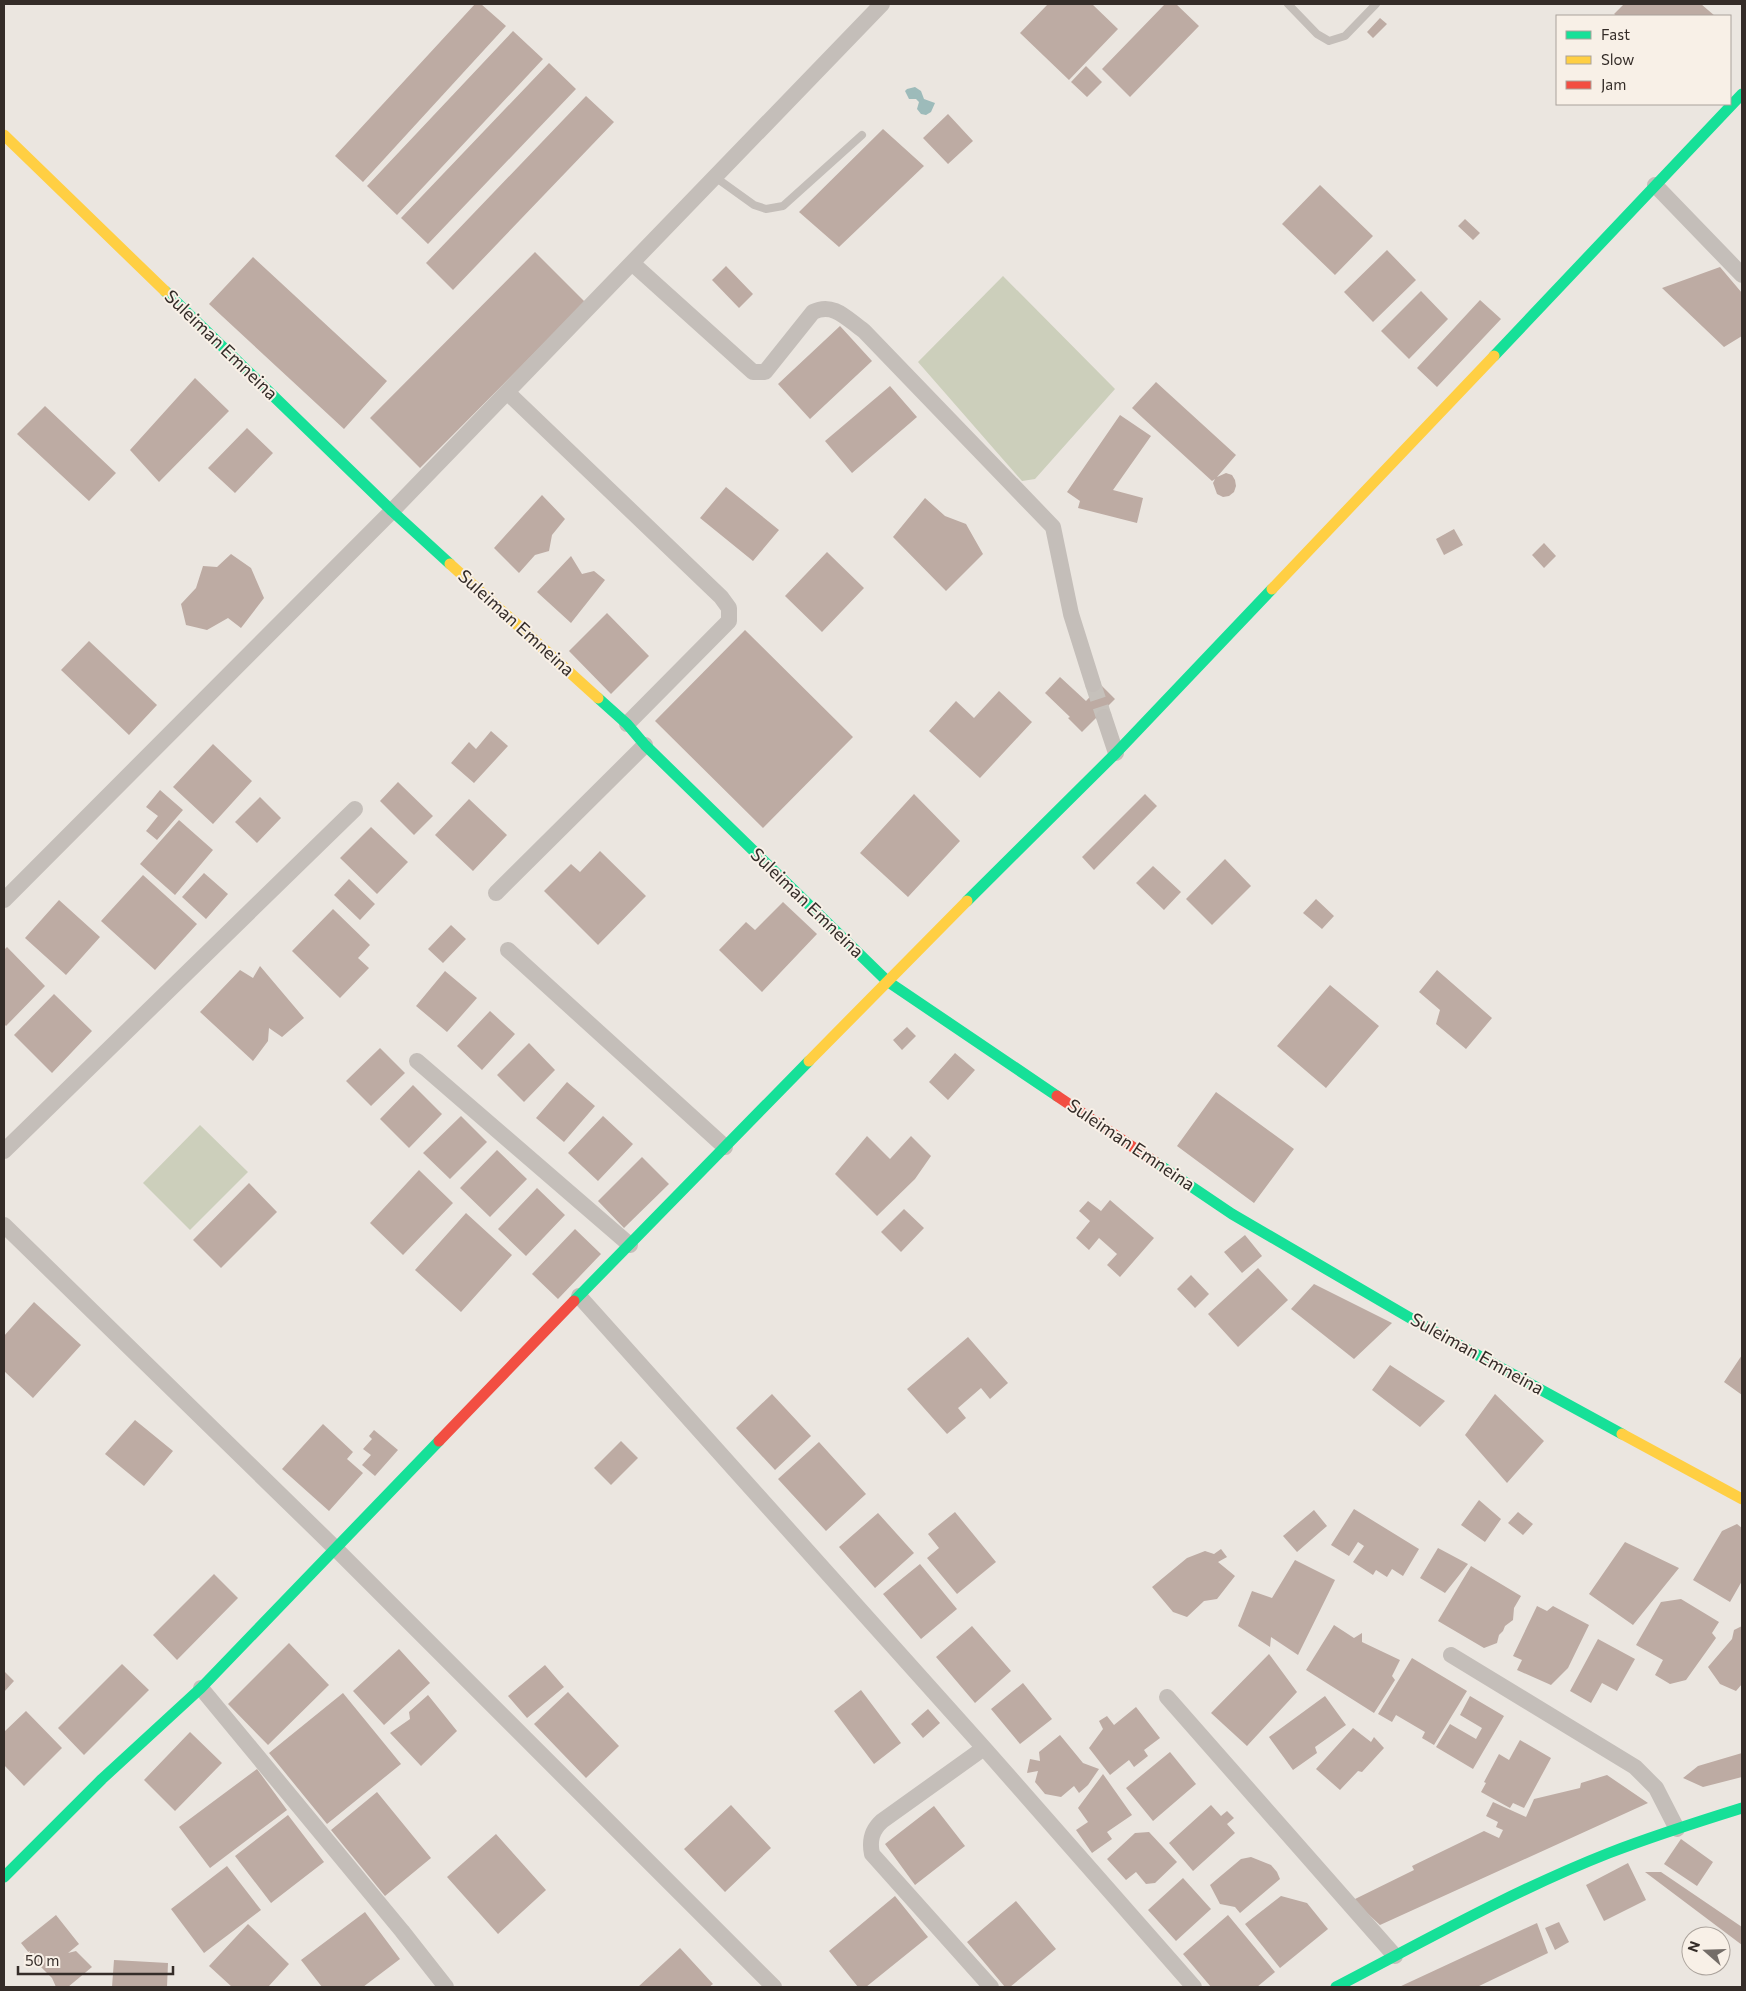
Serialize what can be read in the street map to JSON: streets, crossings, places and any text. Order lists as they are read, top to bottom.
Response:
{
  "streets": {
    "street": ["Suleiman Emneina"]
  },
  "legend": ["Fast", "Slow", "Jam"],
  "scale_bar": "50 m",
  "north": "left"
}
